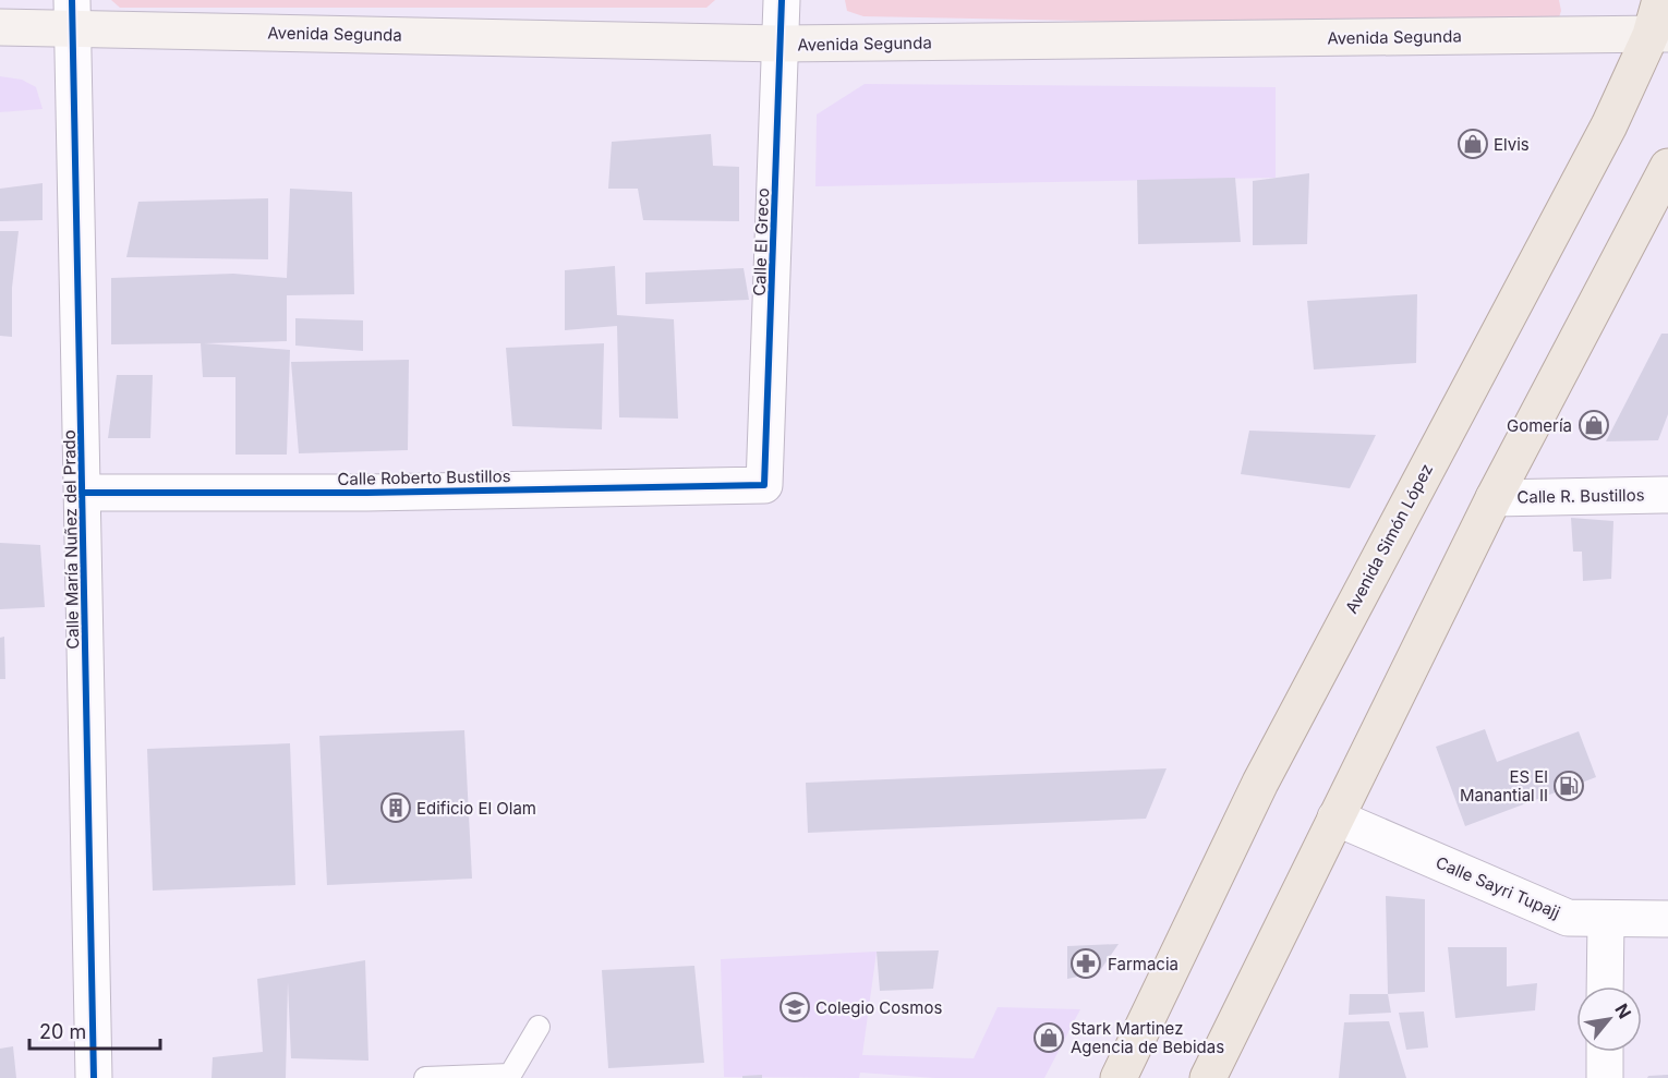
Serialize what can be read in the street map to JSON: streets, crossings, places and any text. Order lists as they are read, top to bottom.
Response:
{
  "streets": {
    "main road": ["Avenida Segunda", "Avenida Simón López"],
    "street": [
      "Calle El Greco",
      "Calle Roberto Bustillos",
      "Calle R. Bustillos",
      "Calle María Nuñez del Prado",
      "Calle Sayri Tupajj"
    ]
  },
  "crossings": [
    ["Avenida Segunda", "Calle El Greco"],
    ["Avenida Segunda", "Avenida Simón López"],
    ["Avenida Segunda", "Calle María Nuñez del Prado"],
    ["Calle El Greco", "Calle Roberto Bustillos"],
    ["Calle Roberto Bustillos", "Calle María Nuñez del Prado"]
  ],
  "places": {
    "shop": ["Elvis", "Gomería", "Stark Martinez Agencia de Bebidas"],
    "fuel station": ["ES El Manantial II"],
    "building": ["Edificio El Olam"],
    "pharmacy": ["Farmacia"],
    "school or university": ["Colegio Cosmos"]
  },
  "scale_bar": "20 m",
  "north": "top right"
}
